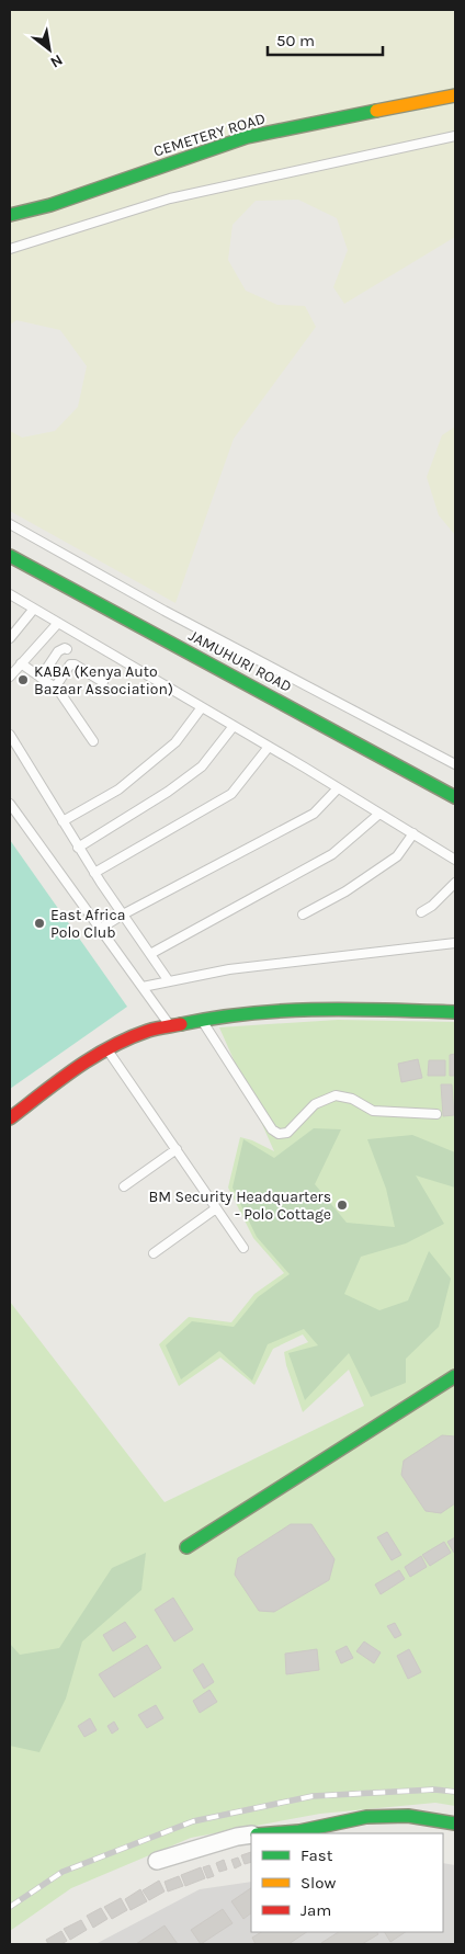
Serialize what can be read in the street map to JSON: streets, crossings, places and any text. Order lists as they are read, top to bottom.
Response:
{
  "streets": {
    "street": ["CEMETERY ROAD", "JAMUHURI ROAD"]
  },
  "places": ["KABA (Kenya Auto Bazaar Association)", "East Africa Polo Club", "BM Security Headquarters - Polo Cottage"],
  "legend": ["Fast", "Slow", "Jam"],
  "scale_bar": "50 m",
  "north": "bottom right"
}
